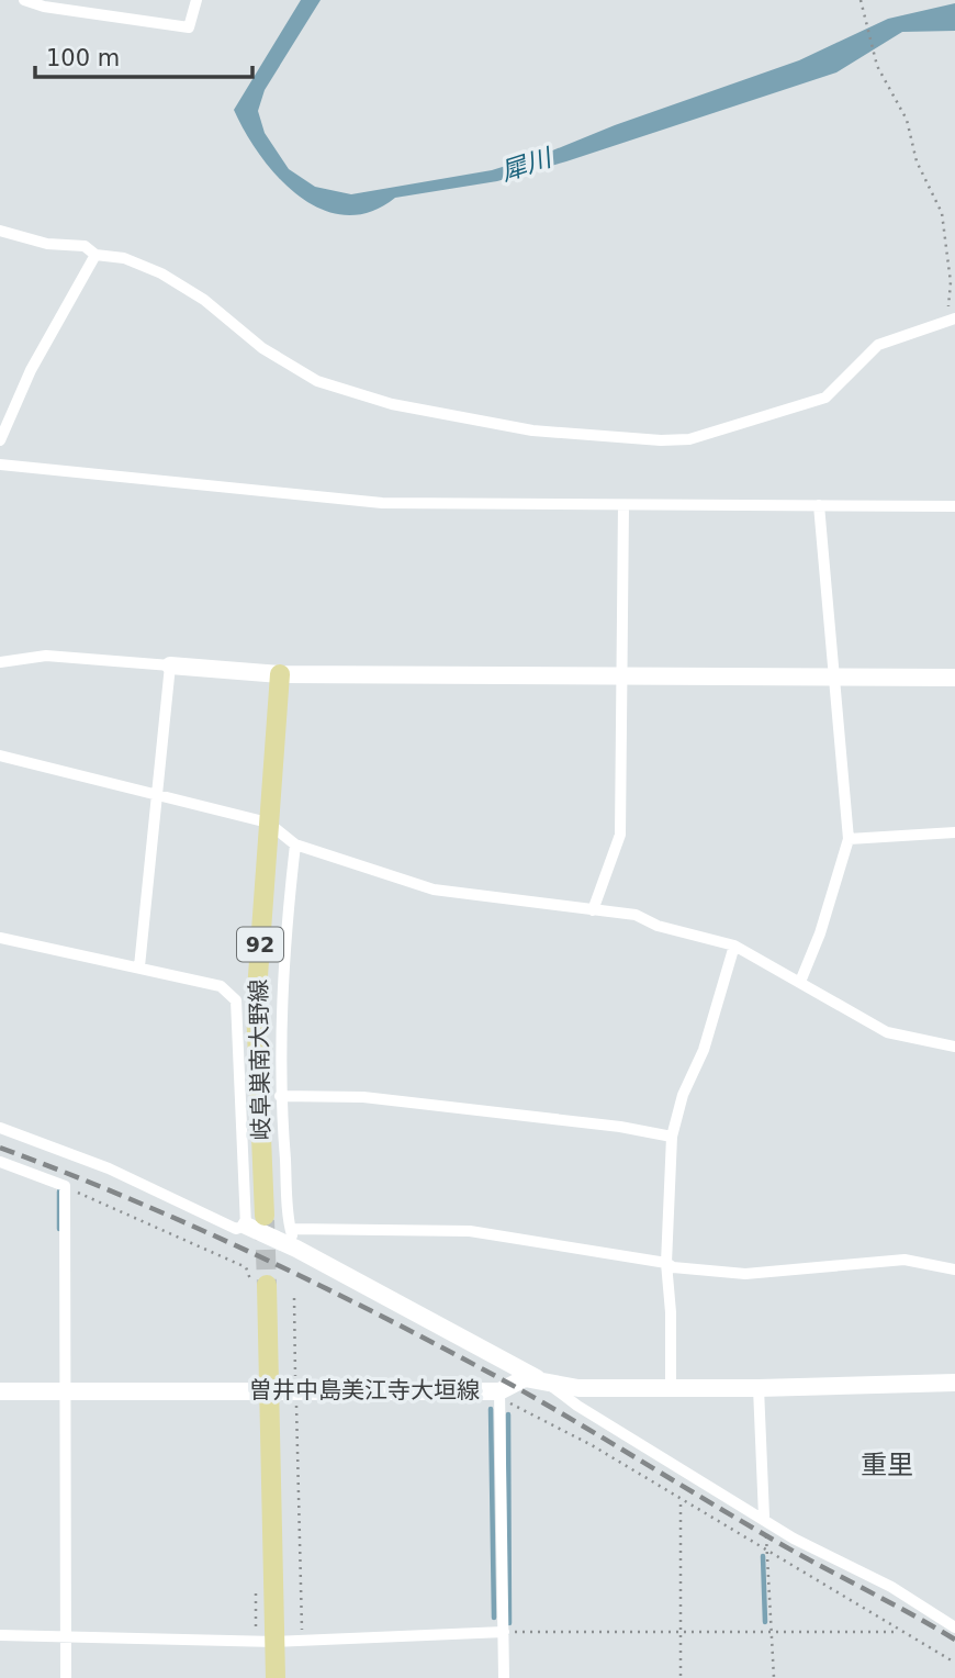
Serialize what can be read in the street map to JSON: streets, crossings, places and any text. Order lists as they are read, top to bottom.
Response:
{
  "streets": {
    "main road": ["92", "岐阜巣南大野線"],
    "street": ["曽井中島美江寺大垣線"]
  },
  "districts": ["重里"],
  "water": ["犀川"],
  "scale_bar": "100 m"
}
